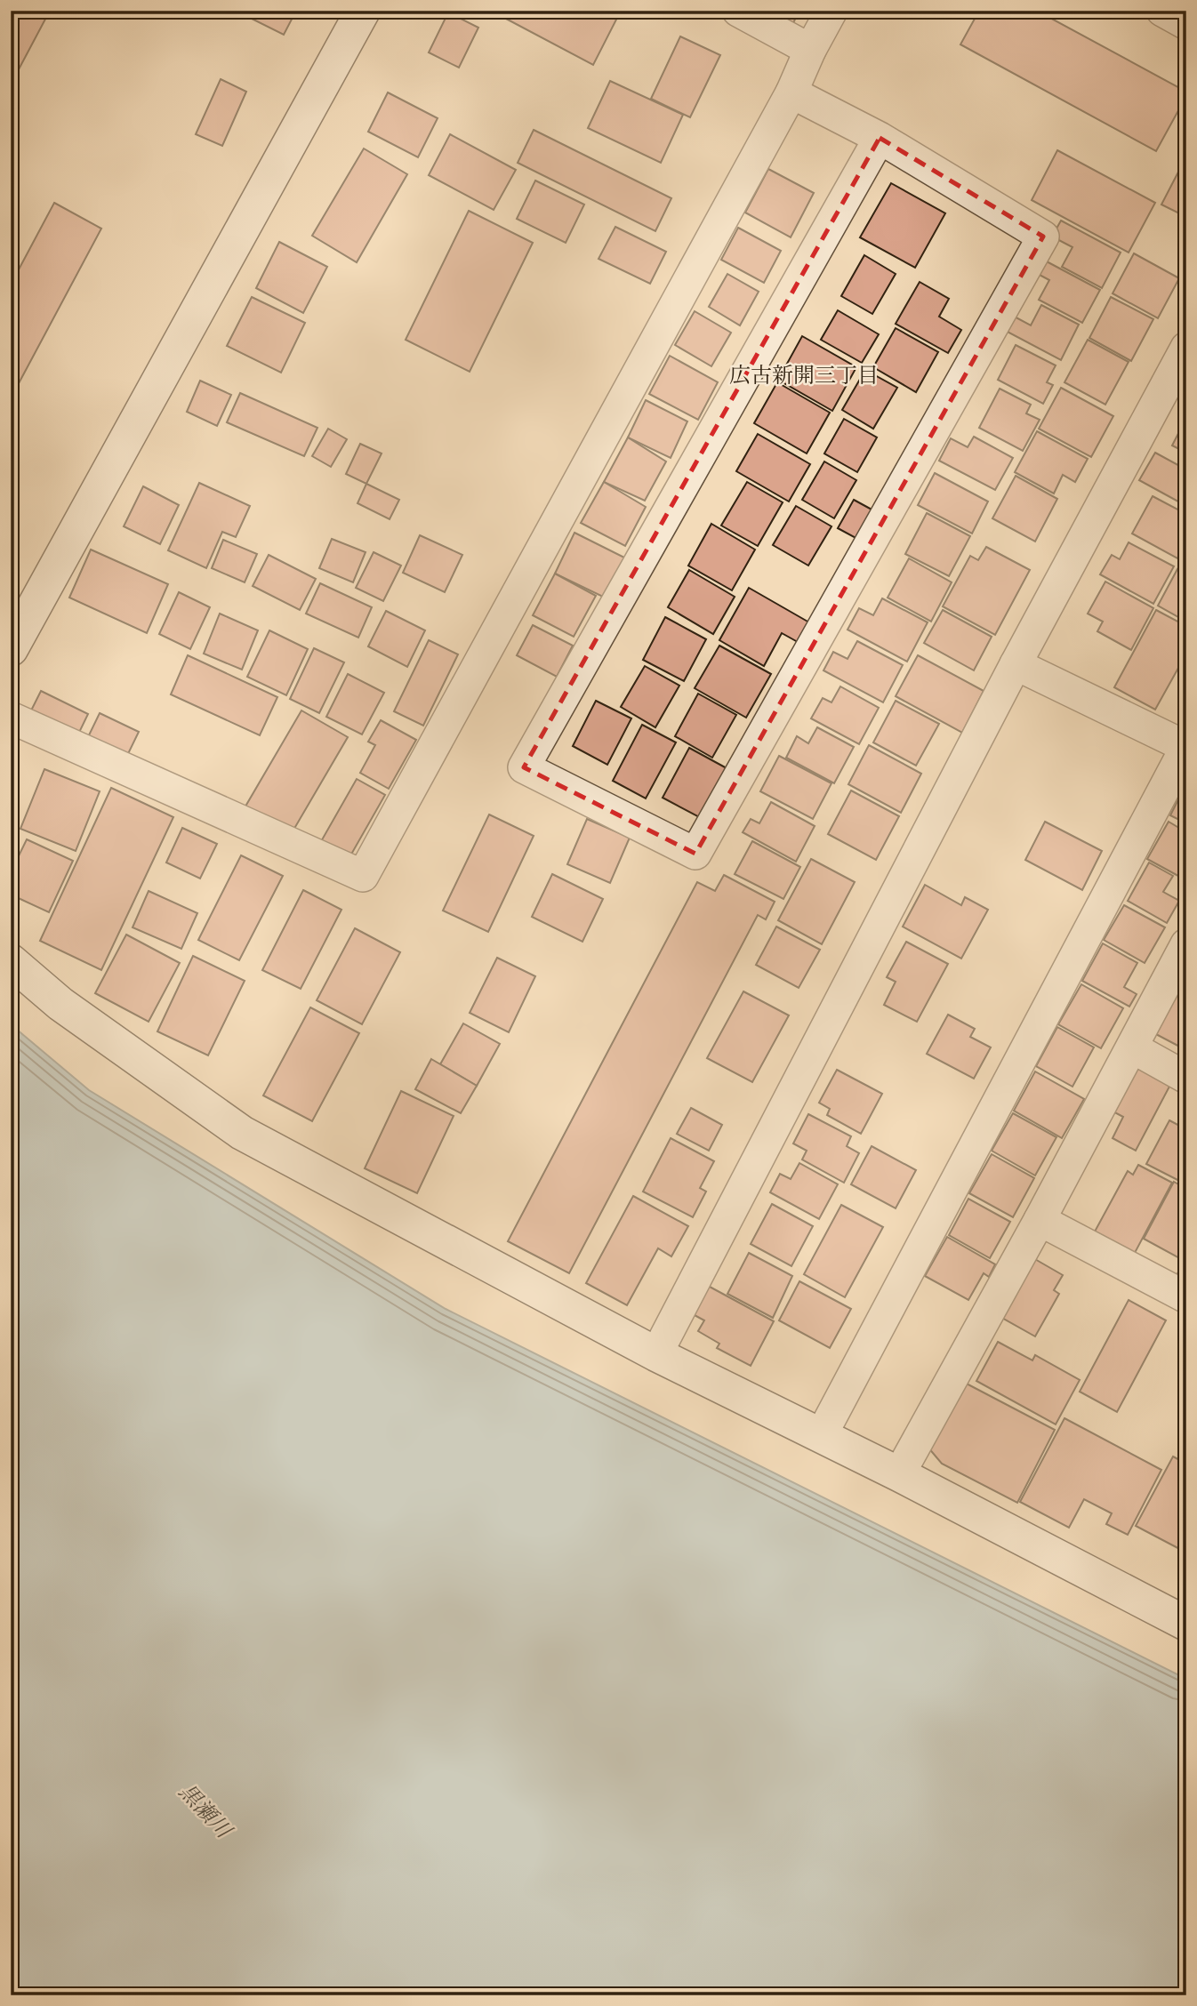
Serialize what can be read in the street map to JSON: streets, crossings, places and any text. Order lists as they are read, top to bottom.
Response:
{
  "districts": ["広古新開三丁目"],
  "water": ["黒瀬川"]
}
